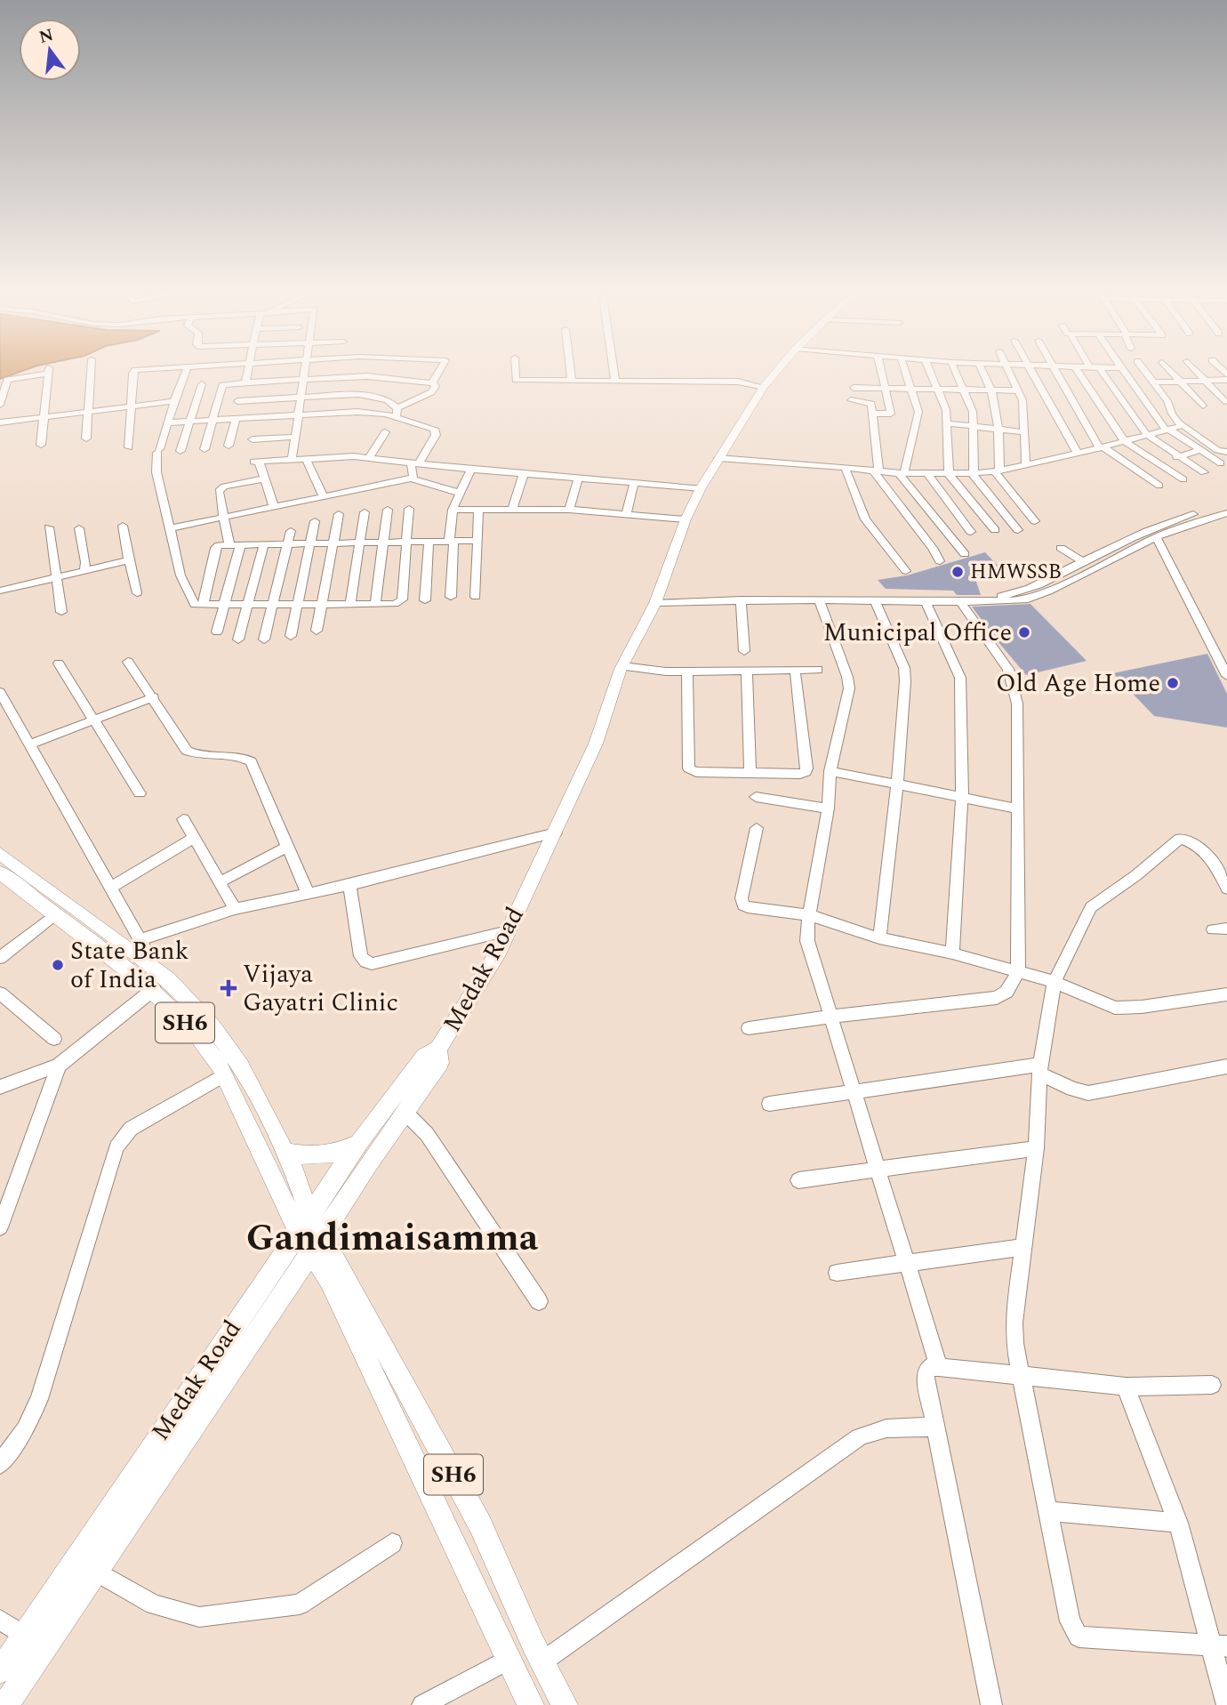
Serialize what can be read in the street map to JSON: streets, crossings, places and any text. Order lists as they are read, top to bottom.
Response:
{
  "streets": {
    "main road": ["Medak Road", "SH6"]
  },
  "crossings": [
    ["Medak Road", "SH6"]
  ],
  "districts": ["Gandimaisamma"],
  "places": {
    "other": [
      "HMWSSB",
      "Municipal Office",
      "Old Age Home",
      "State Bank of India"
    ],
    "health": ["Vijaya Gayatri Clinic"]
  },
  "north": "top"
}
